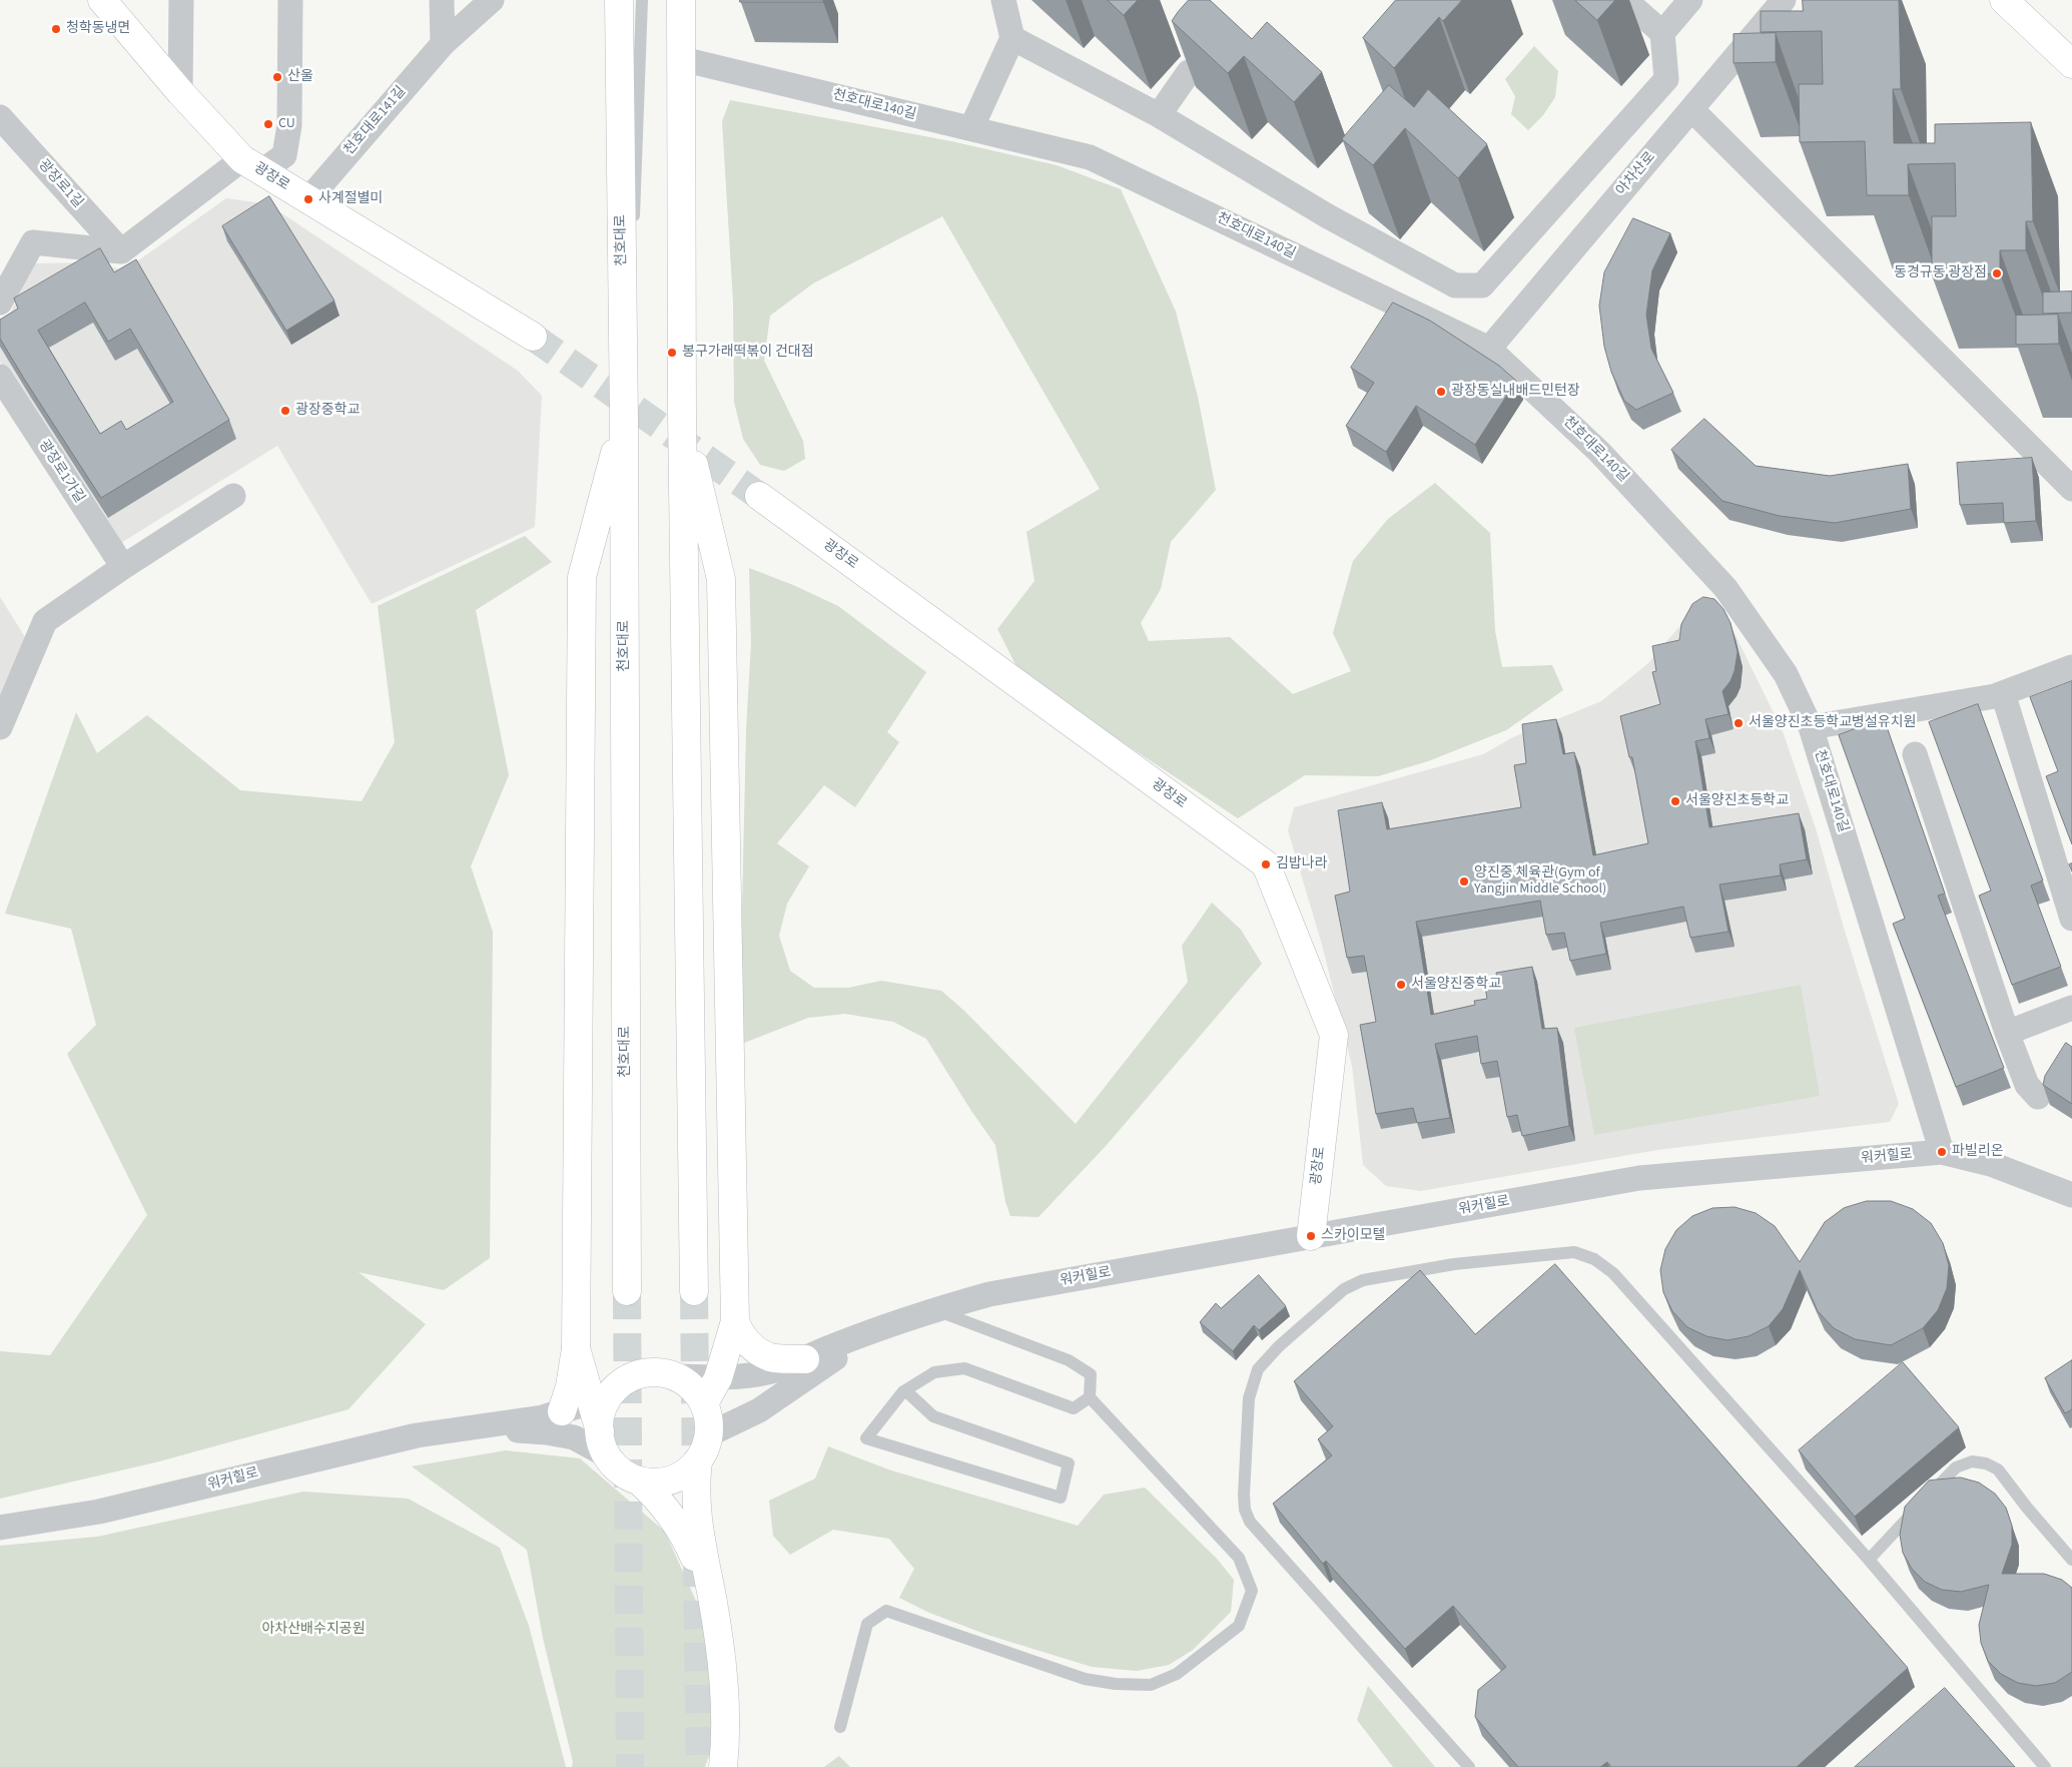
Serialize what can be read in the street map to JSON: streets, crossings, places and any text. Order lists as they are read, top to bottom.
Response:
{
  "streets": {
    "main road": ["광장로", "천호대로"],
    "street": [
      "천호대로140길",
      "천호대로141길",
      "아차산로",
      "광장로1길",
      "광장로1가길",
      "워커힐로"
    ]
  },
  "crossings": [
    ["천호대로140길", "아차산로"],
    ["천호대로140길", "워커힐로"],
    ["천호대로141길", "광장로"],
    ["광장로", "워커힐로"]
  ],
  "parks": ["아차산배수지공원"],
  "places": [
    "청학동냉면",
    "산울",
    "CU",
    "사계절별미",
    "동경규동 광장점",
    "봉구가래떡볶이 건대점",
    "광장동실내배드민턴장",
    "광장중학교",
    "서울양진초등학교병설유치원",
    "서울양진초등학교",
    "김밥나라",
    "양진중 체육관(Gym of Yangjin Middle School)",
    "서울양진중학교",
    "파빌리온",
    "스카이모텔"
  ]
}
